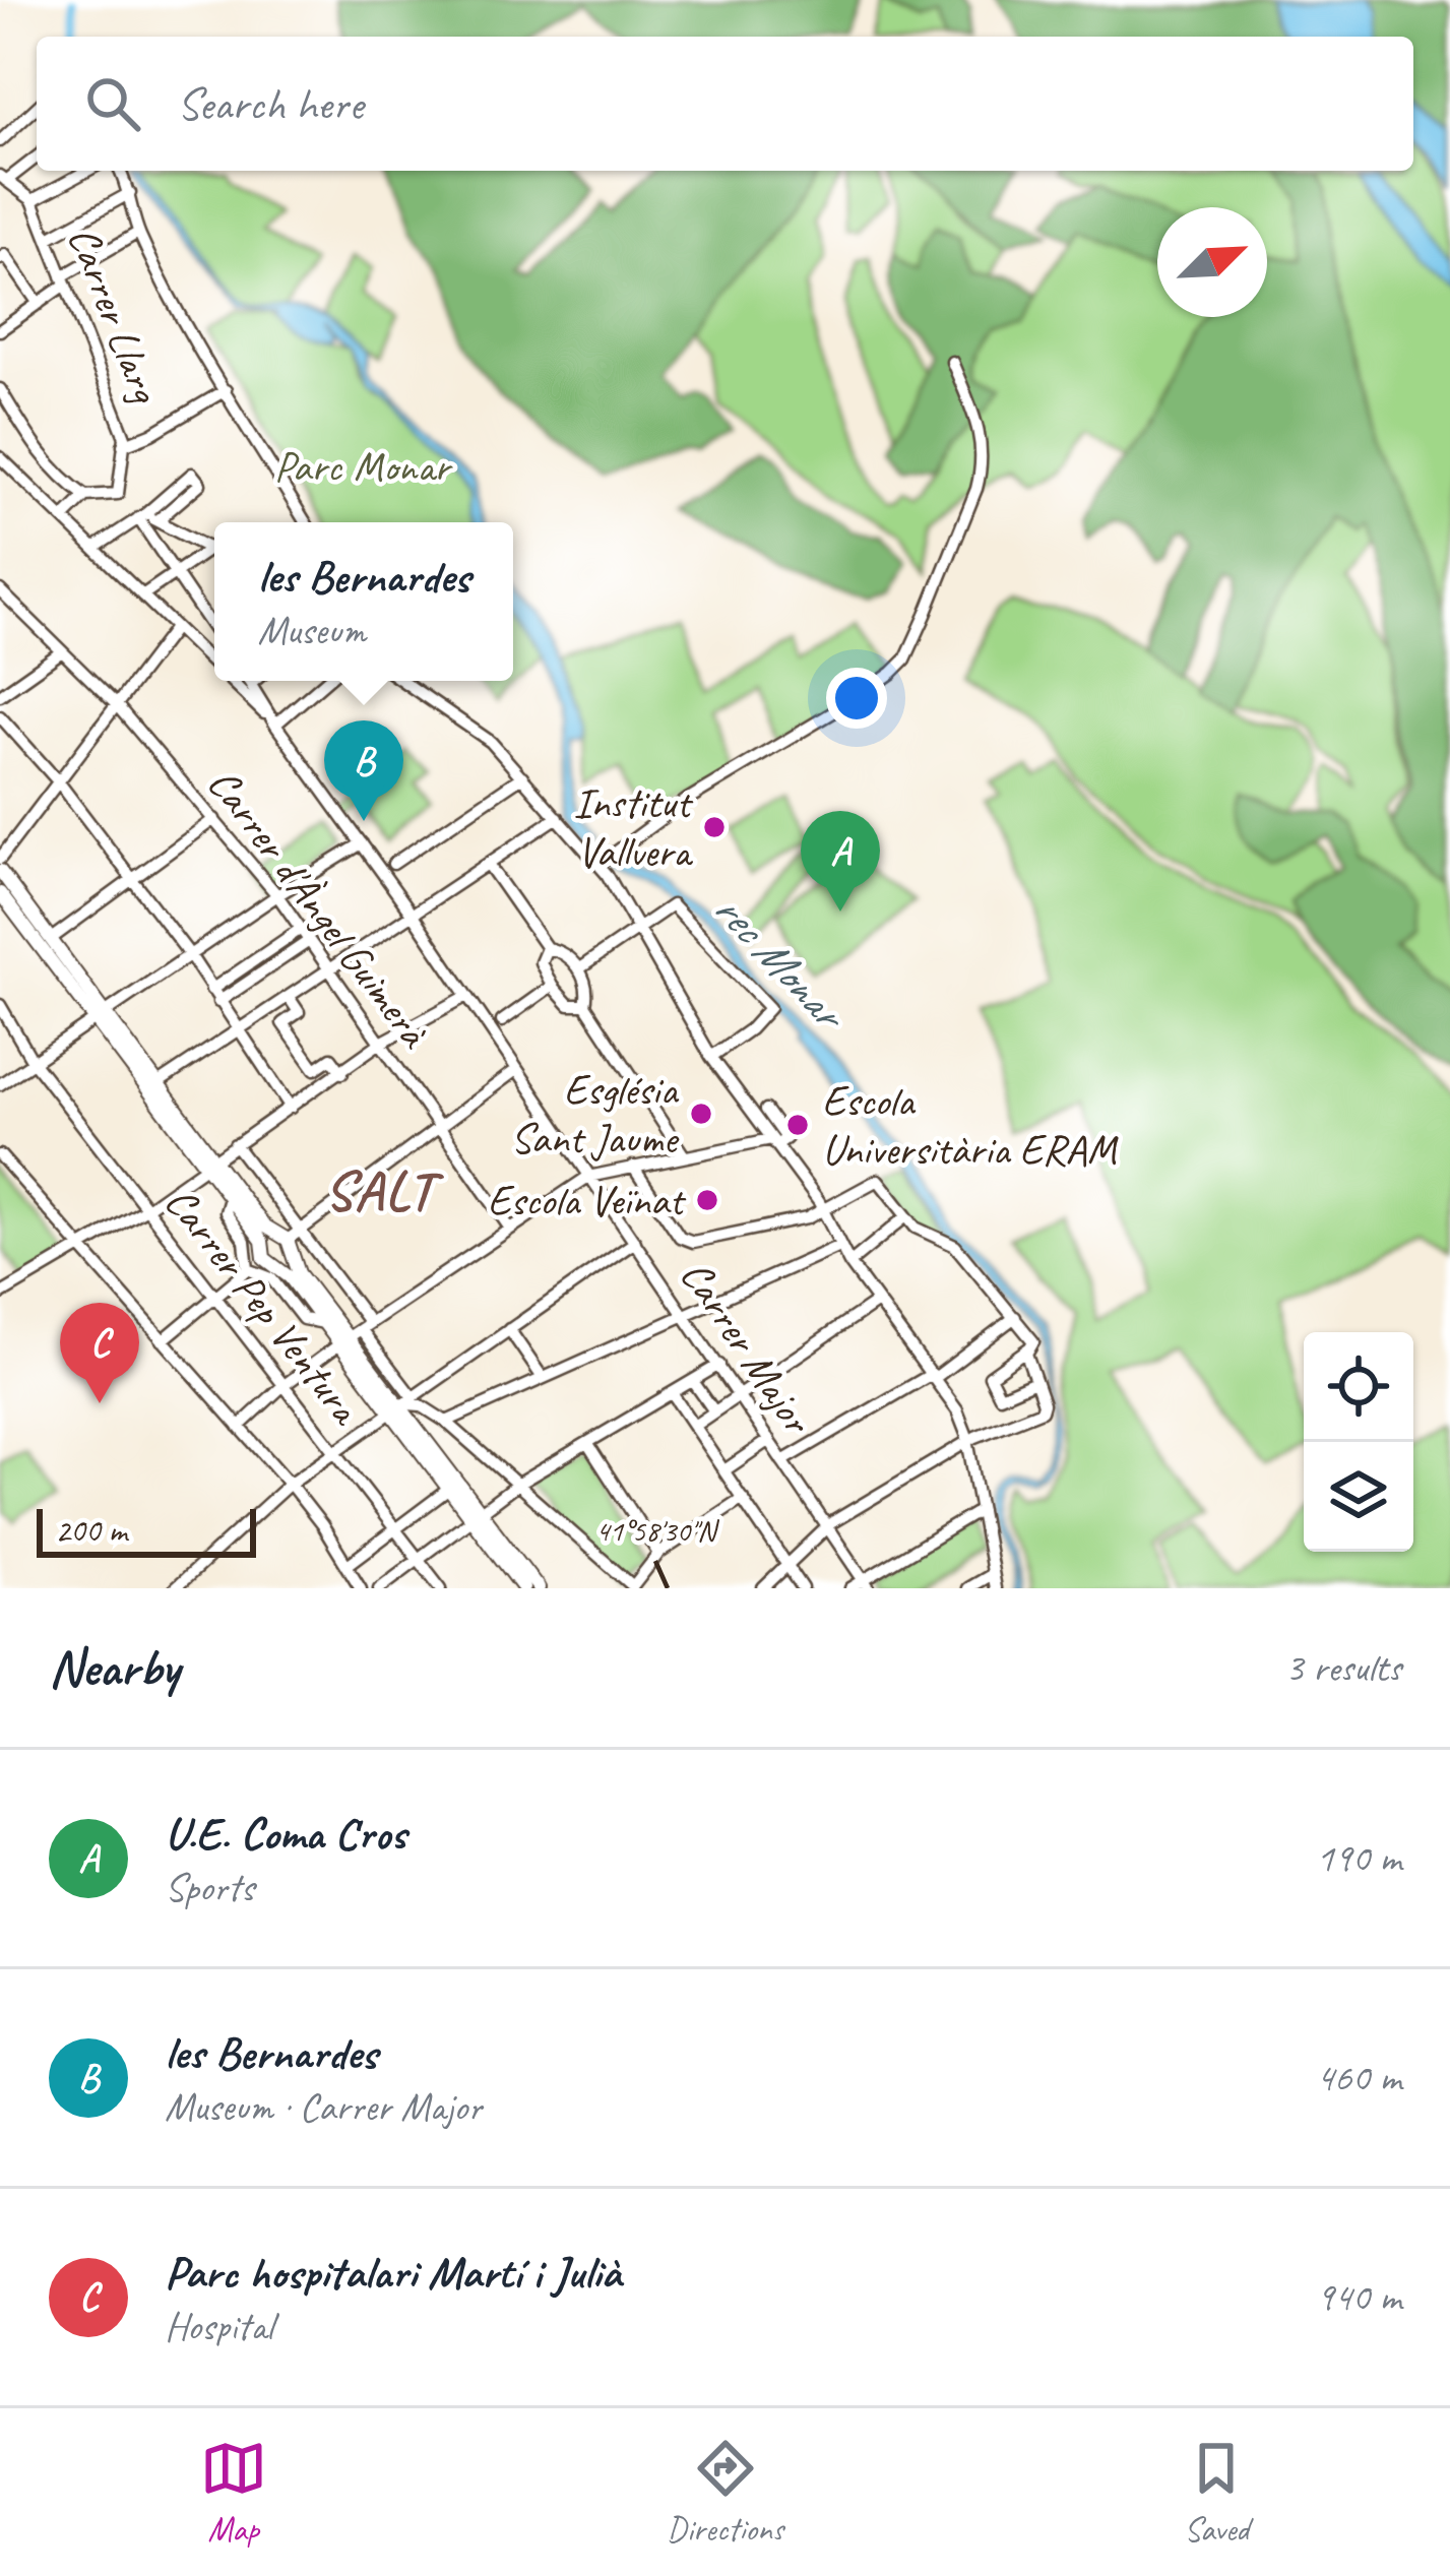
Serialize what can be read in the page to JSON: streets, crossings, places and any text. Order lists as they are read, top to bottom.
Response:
{
  "streets": {
    "street": [
      "Carrer Llarg",
      "Carrer d'Àngel Guimerà",
      "Carrer Pep Ventura",
      "Carrer Major"
    ]
  },
  "districts": ["SALT"],
  "water": ["rec Monar"],
  "parks": ["Parc Monar"],
  "places": [
    "Institut Vallvera",
    "Església Sant Jaume",
    "Escola Universitària ERAM",
    "Escola Veïnat"
  ],
  "scale_bar": "200 m",
  "north": "top right",
  "page": {
    "search": "Search here",
    "popup": ["les Bernardes", "Museum"],
    "pins": ["B", "A", "C"],
    "scale": "200 m",
    "heading": ["Nearby", "3 results"],
    "list": [
      {
        "mark": "A",
        "name": "U.E. Coma Cros",
        "note": "Sports",
        "value": "190 m"
      },
      {
        "mark": "B",
        "name": "les Bernardes",
        "note": "Museum · Carrer Major",
        "value": "460 m"
      },
      {
        "mark": "C",
        "name": "Parc hospitalari Martí i Julià",
        "note": "Hospital",
        "value": "940 m"
      }
    ],
    "nav": ["Map", "Directions", "Saved"]
  },
  "coordinates": ["41°58'30\"N"]
}
